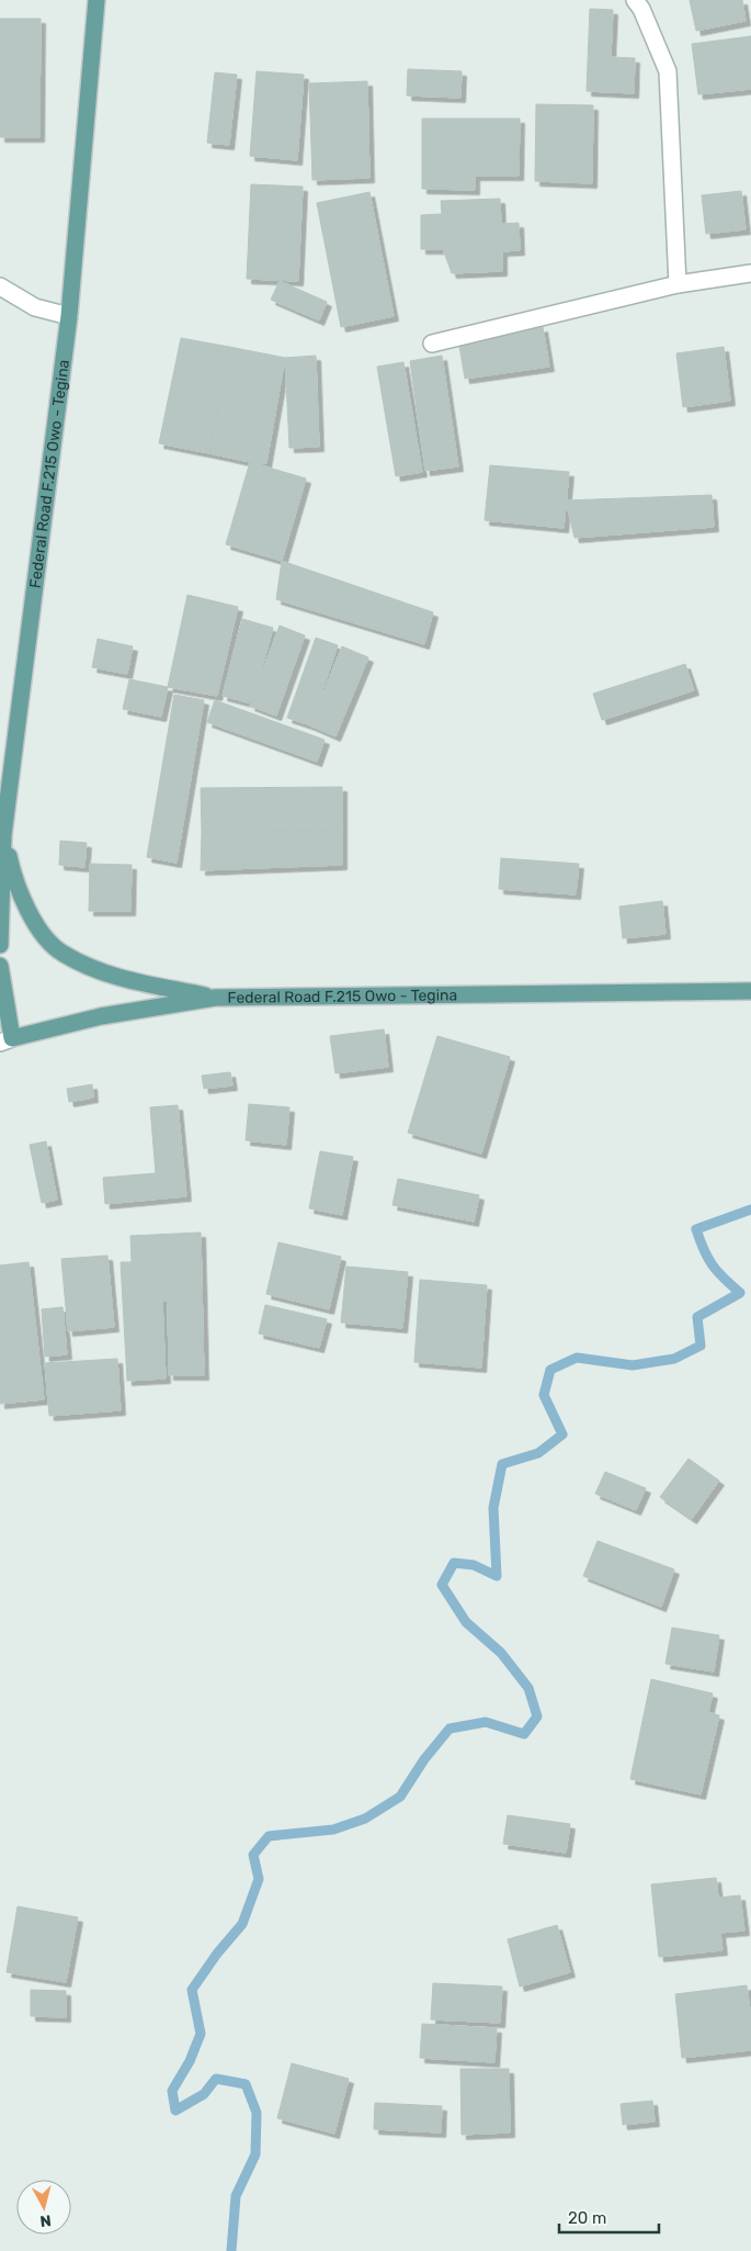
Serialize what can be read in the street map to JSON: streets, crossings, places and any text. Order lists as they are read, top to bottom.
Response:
{
  "streets": {
    "main road": ["Federal Road F.215 Owo - Tegina"]
  },
  "scale_bar": "20 m",
  "north": "bottom"
}
